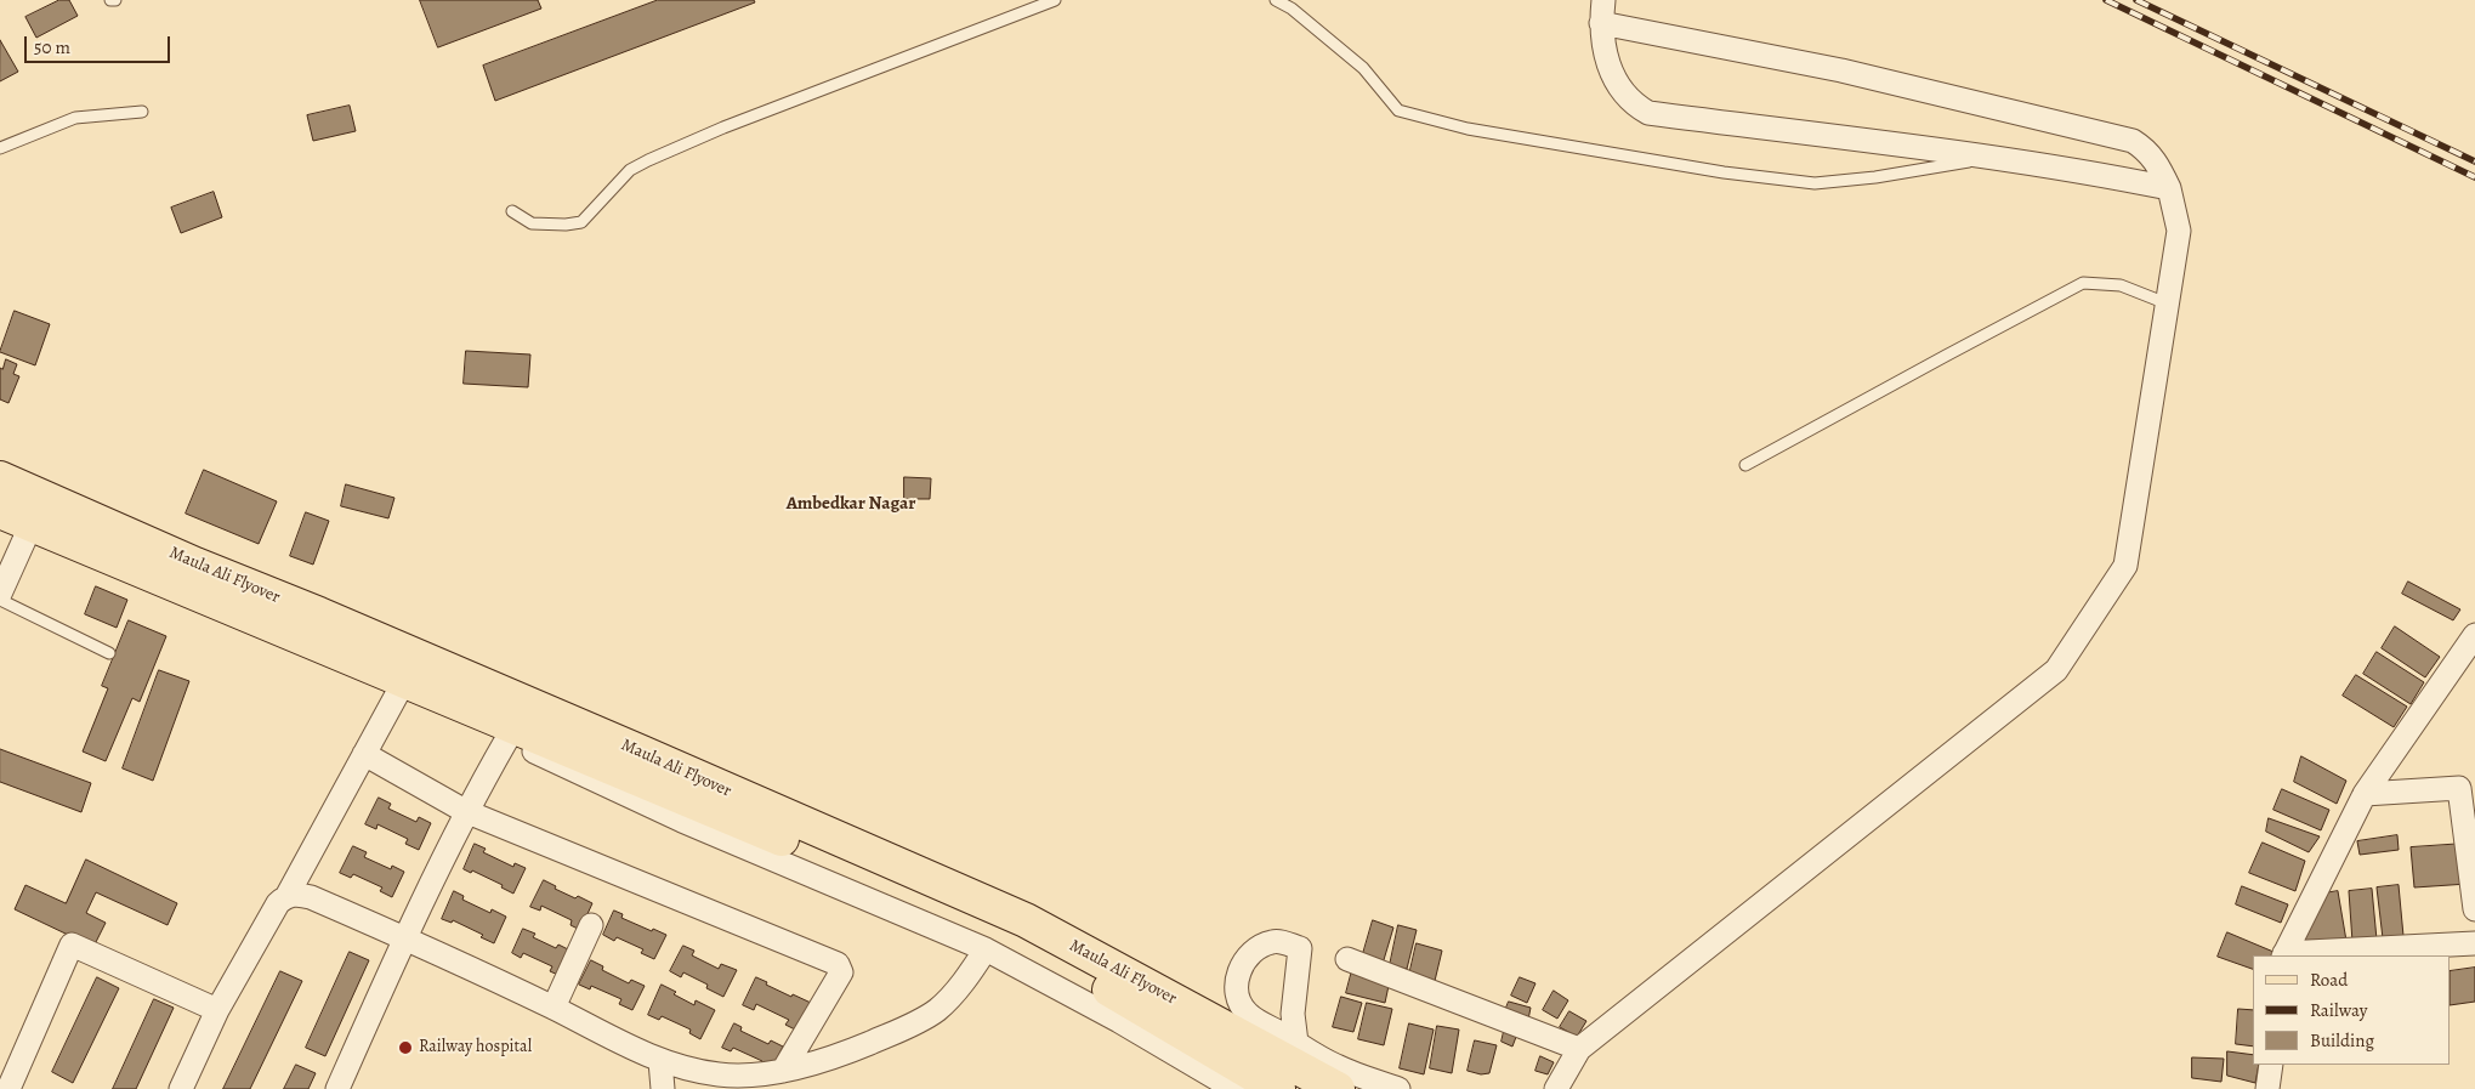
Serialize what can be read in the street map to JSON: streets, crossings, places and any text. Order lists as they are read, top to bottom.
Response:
{
  "streets": {
    "main road": ["Maula Ali Flyover"]
  },
  "districts": ["Ambedkar Nagar"],
  "places": ["Railway hospital"],
  "legend": ["Road", "Railway", "Building"],
  "scale_bar": "50 m"
}
